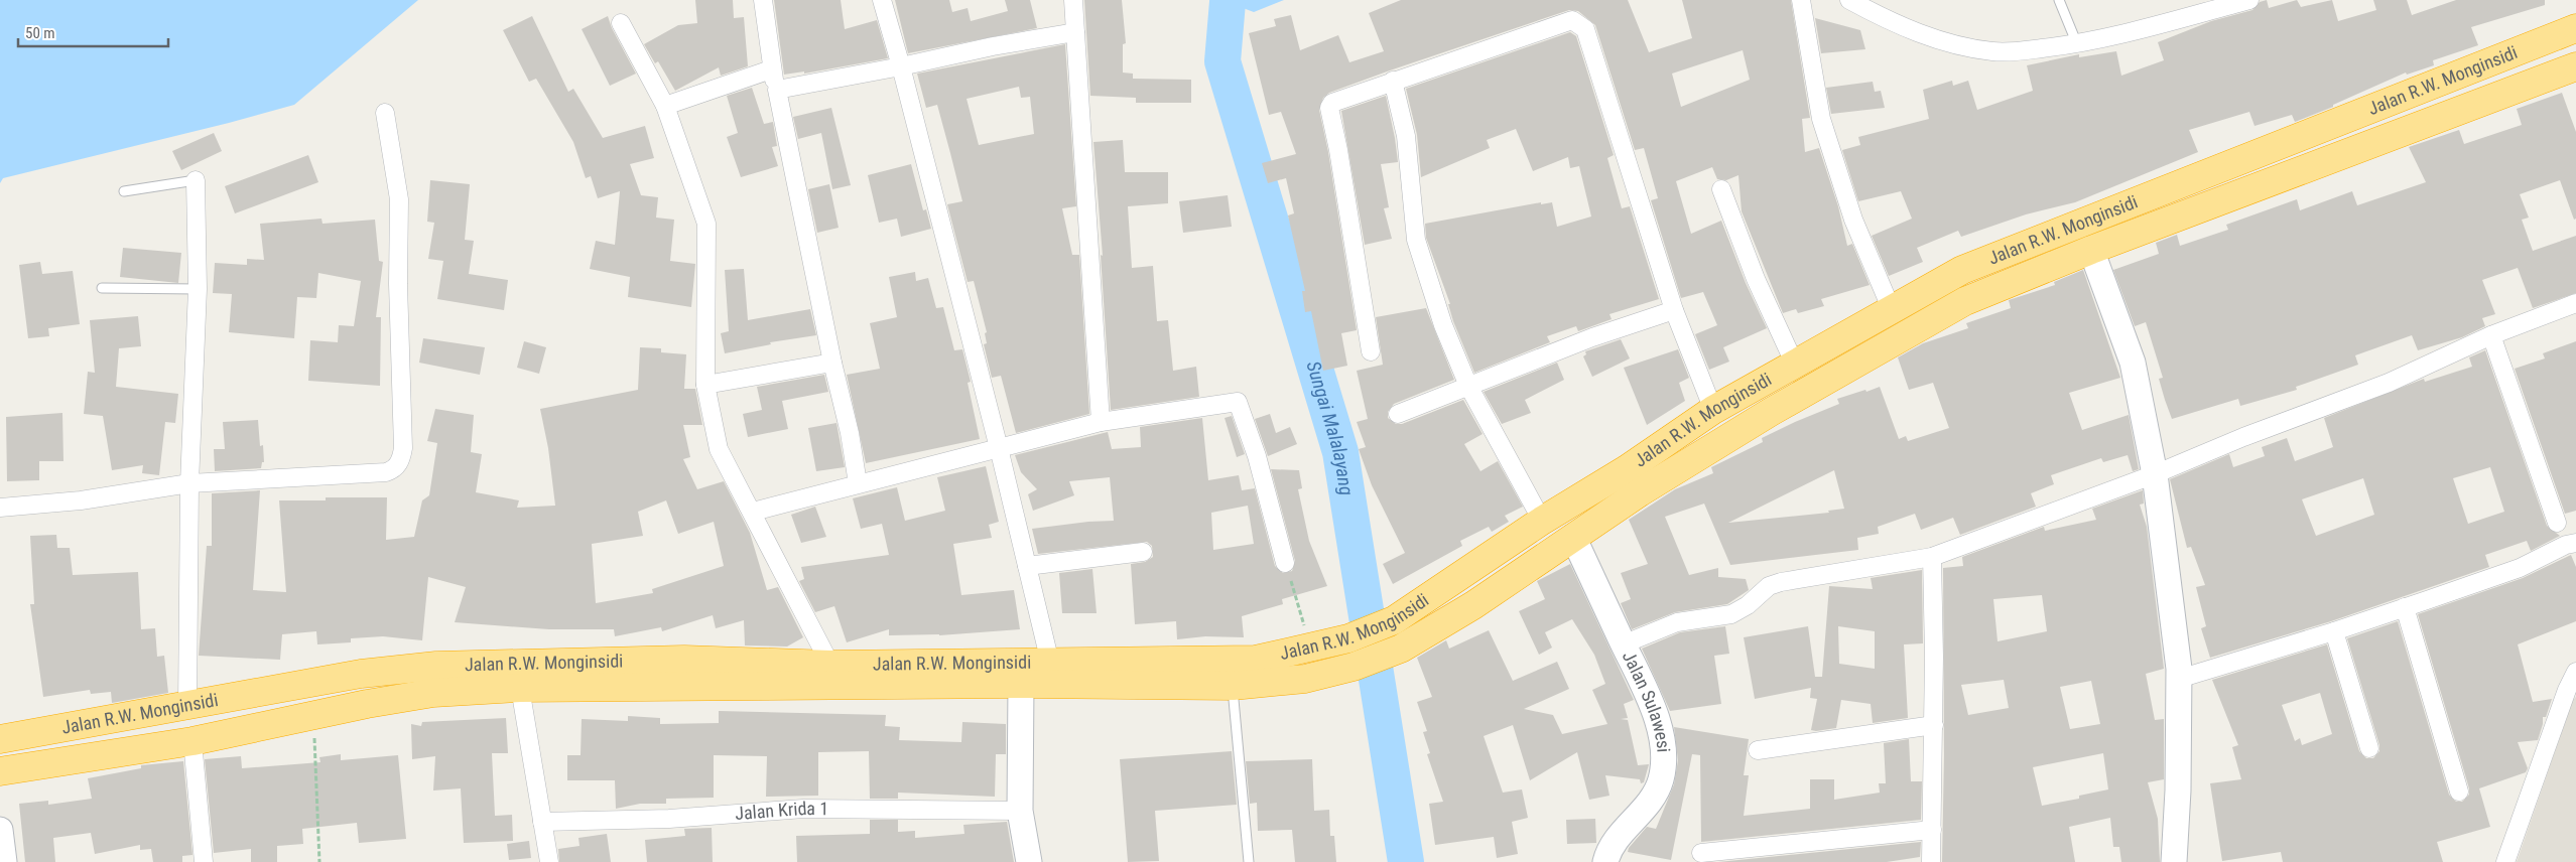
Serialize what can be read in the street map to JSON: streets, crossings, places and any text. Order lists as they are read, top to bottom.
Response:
{
  "streets": {
    "highway": ["Jalan R.W. Monginsidi"],
    "main road": ["Jalan Sulawesi"],
    "street": ["Jalan Krida 1"]
  },
  "crossings": [
    ["Jalan R.W. Monginsidi", "Jalan Sulawesi"]
  ],
  "water": ["Sungai Malalayang"],
  "scale_bar": "50 m"
}
